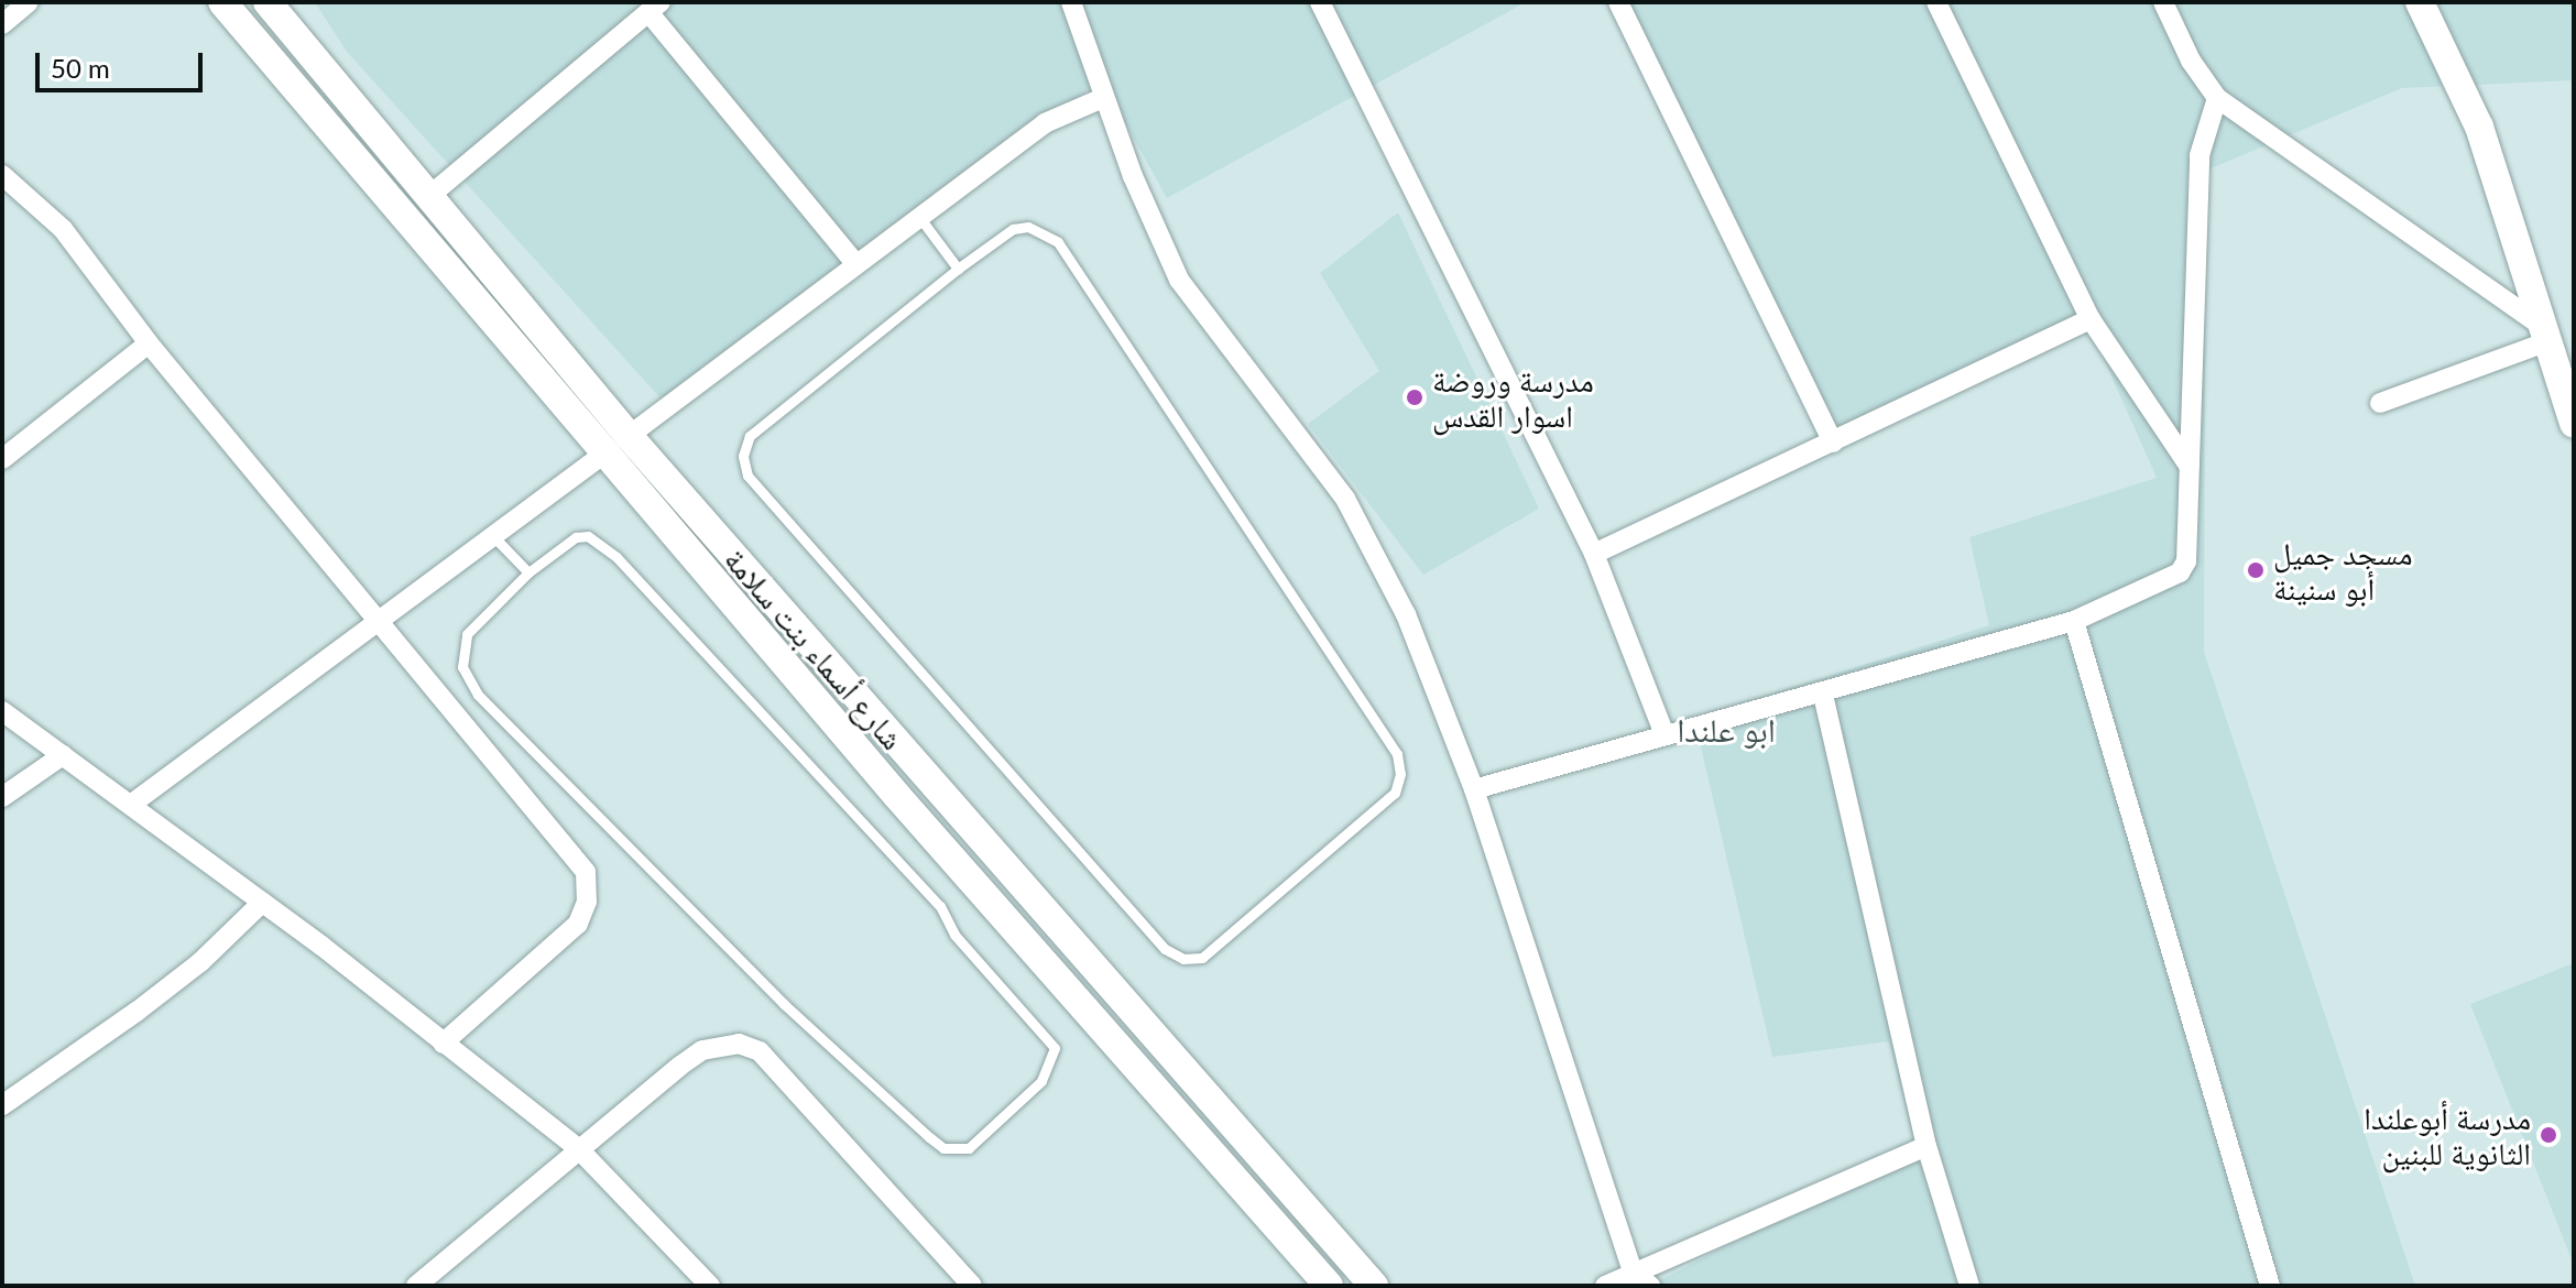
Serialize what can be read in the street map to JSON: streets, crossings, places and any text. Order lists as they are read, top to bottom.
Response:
{
  "streets": {
    "main road": ["شارع أسماء بنت سلامة"]
  },
  "districts": ["ابو علندا"],
  "places": ["مدرسة وروضة اسوار القدس", "مسجد جميل أبو سنينة", "مدرسة أبوعلندا الثانوية للبنين"],
  "scale_bar": "50 m"
}
